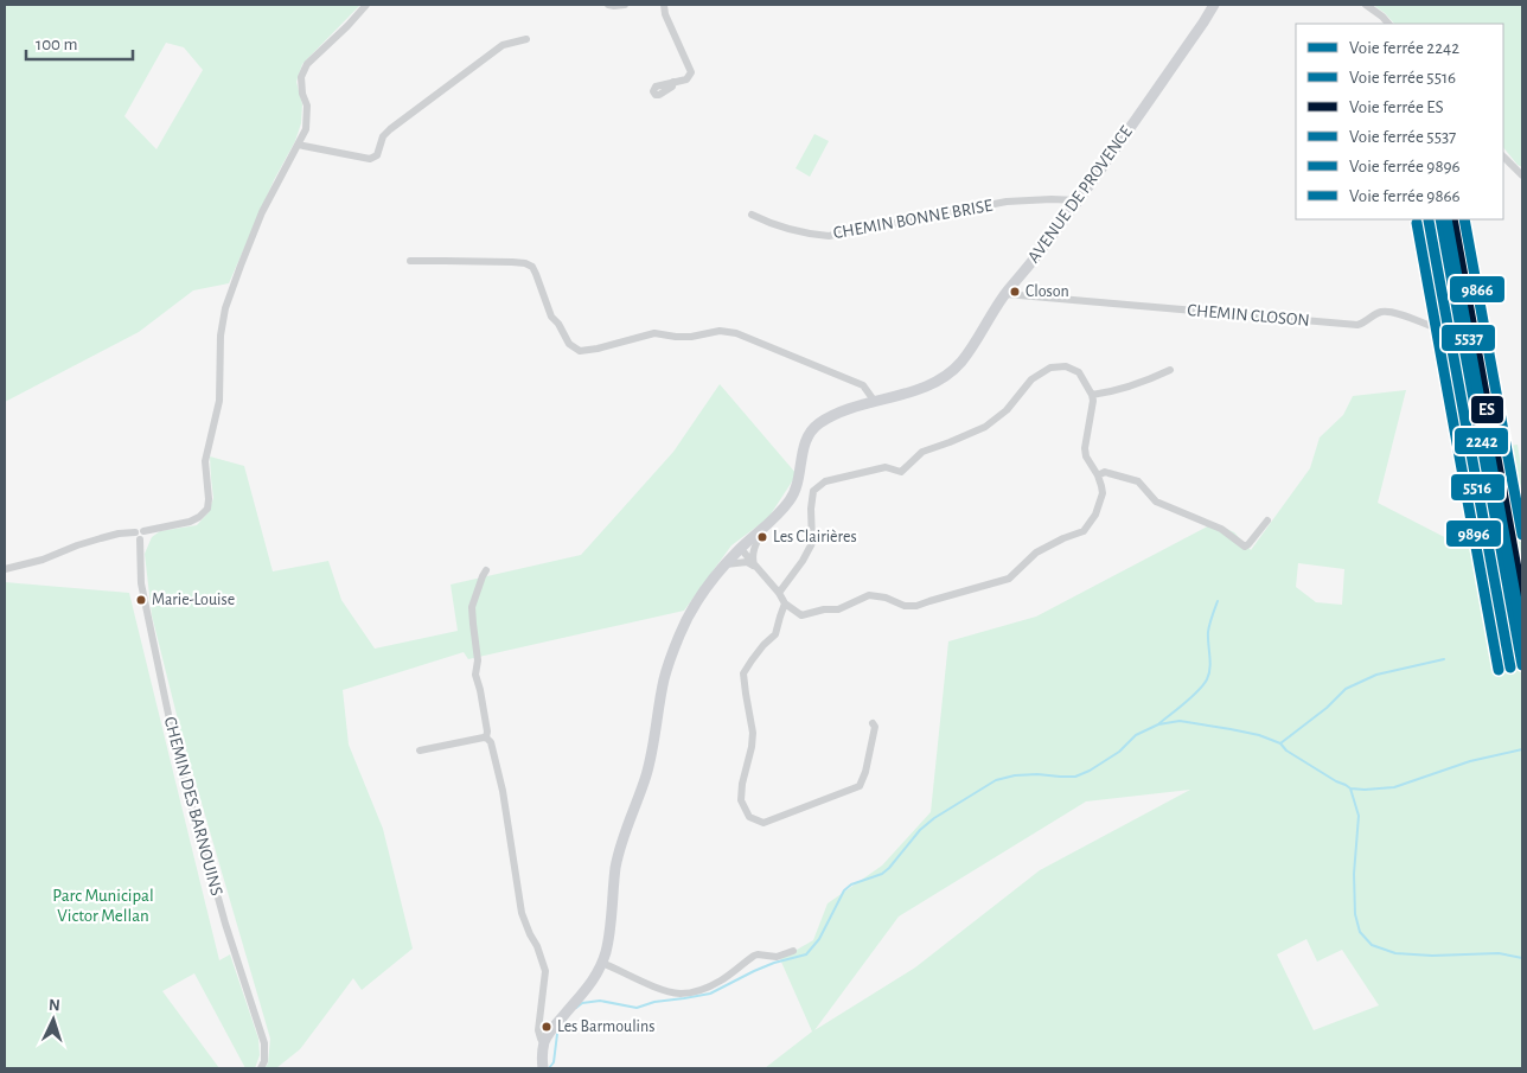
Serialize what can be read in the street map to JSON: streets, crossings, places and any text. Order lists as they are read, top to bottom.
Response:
{
  "streets": {
    "street": [
      "AVENUE DE PROVENCE",
      "CHEMIN BONNE BRISE",
      "CHEMIN CLOSON",
      "CHEMIN DES BARNOUINS"
    ]
  },
  "crossings": [
    ["AVENUE DE PROVENCE", "CHEMIN BONNE BRISE"],
    ["AVENUE DE PROVENCE", "CHEMIN CLOSON"]
  ],
  "parks": ["Parc Municipal Victor Mellan"],
  "places": [
    "Closon",
    "Les Clairières",
    "Marie-Louise",
    "Les Barmoulins"
  ],
  "lines": [
    "rail line 2242",
    "rail line ES",
    "rail line 5537",
    "rail line 9866",
    "rail line 5516",
    "rail line 9896"
  ],
  "legend": [
    "Voie ferrée 2242",
    "Voie ferrée 5516",
    "Voie ferrée ES",
    "Voie ferrée 5537",
    "Voie ferrée 9896",
    "Voie ferrée 9866"
  ],
  "scale_bar": "100 m",
  "north": "top"
}
